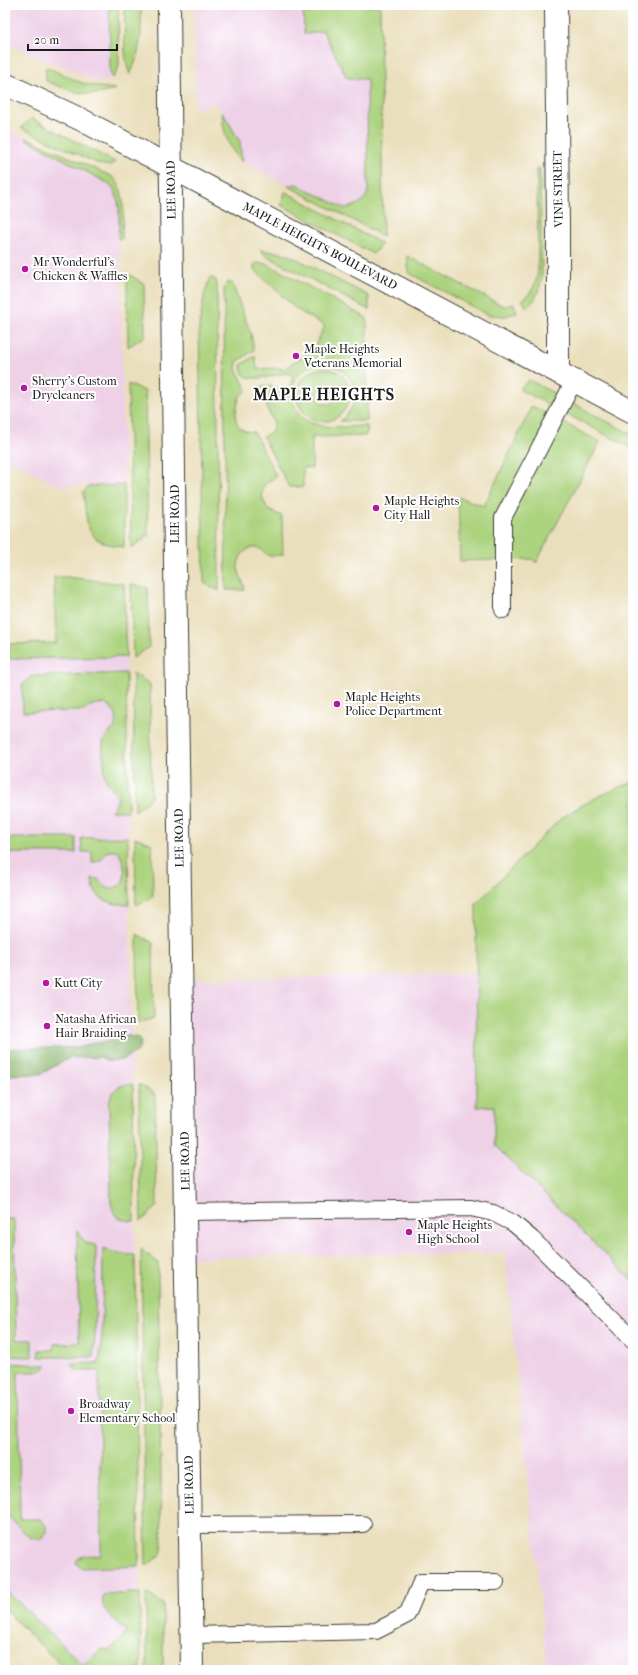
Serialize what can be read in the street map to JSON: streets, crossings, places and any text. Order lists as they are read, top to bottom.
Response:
{
  "streets": {
    "main road": ["VINE STREET", "LEE ROAD", "MAPLE HEIGHTS BOULEVARD"]
  },
  "crossings": [
    ["VINE STREET", "MAPLE HEIGHTS BOULEVARD"],
    ["LEE ROAD", "MAPLE HEIGHTS BOULEVARD"]
  ],
  "districts": ["MAPLE HEIGHTS"],
  "places": [
    "Mr Wonderful’s Chicken & Waffles",
    "Maple Heights Veterans Memorial",
    "Sherry’s Custom Drycleaners",
    "Maple Heights City Hall",
    "Maple Heights Police Department",
    "Kutt City",
    "Natasha African Hair Braiding",
    "Maple Heights High School",
    "Broadway Elementary School"
  ],
  "scale_bar": "20 m"
}
